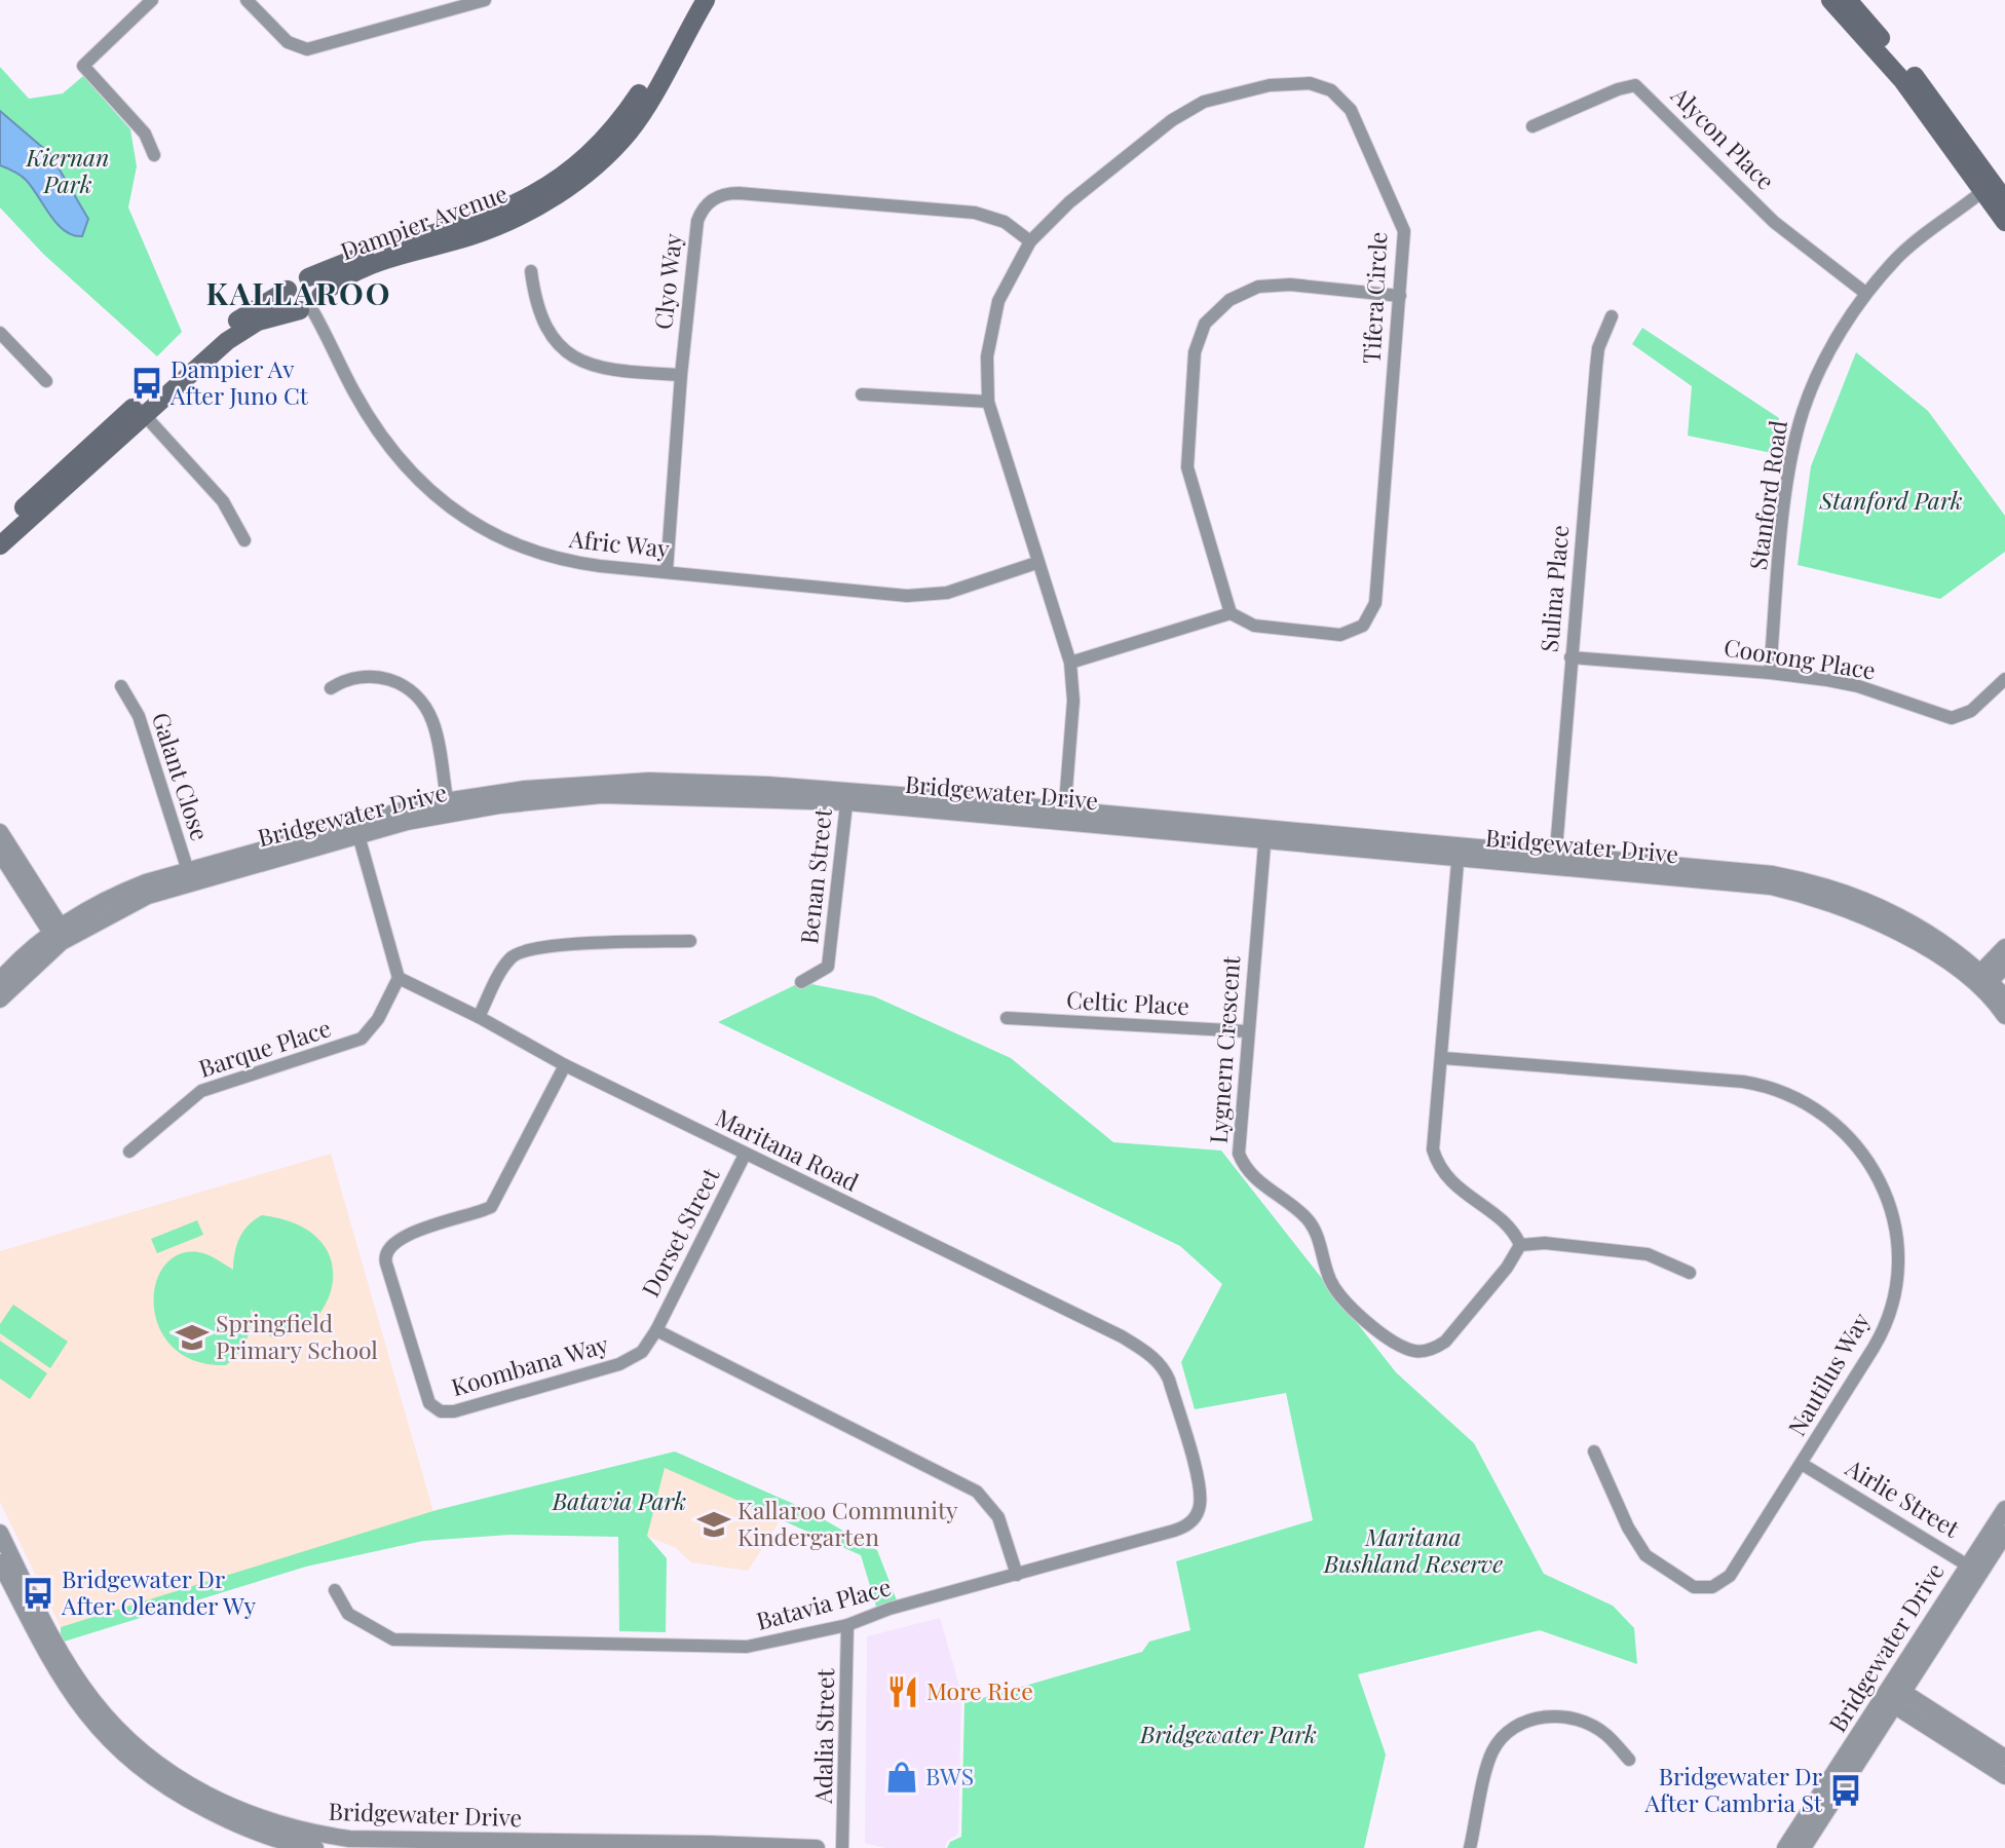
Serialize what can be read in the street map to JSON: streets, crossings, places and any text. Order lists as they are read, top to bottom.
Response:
{
  "streets": {
    "main road": ["Dampier Avenue"],
    "street": [
      "Alycon Place",
      "Clyo Way",
      "Tifera Circle",
      "Stanford Road",
      "Afric Way",
      "Sulina Place",
      "Coorong Place",
      "Galant Close",
      "Bridgewater Drive",
      "Benan Street",
      "Celtic Place",
      "Barque Place",
      "Lygnern Crescent",
      "Maritana Road",
      "Dorset Street",
      "Koombana Way",
      "Nautilus Way",
      "Airlie Street",
      "Batavia Place",
      "Adalia Street"
    ]
  },
  "crossings": [
    ["Alycon Place", "Stanford Road"],
    ["Dampier Avenue", "Afric Way"],
    ["Clyo Way", "Tifera Circle"],
    ["Clyo Way", "Afric Way"],
    ["Tifera Circle", "Afric Way"],
    ["Tifera Circle", "Bridgewater Drive"],
    ["Stanford Road", "Coorong Place"],
    ["Sulina Place", "Coorong Place"],
    ["Sulina Place", "Bridgewater Drive"],
    ["Galant Close", "Bridgewater Drive"],
    ["Bridgewater Drive", "Benan Street"],
    ["Bridgewater Drive", "Lygnern Crescent"],
    ["Bridgewater Drive", "Airlie Street"],
    ["Celtic Place", "Lygnern Crescent"],
    ["Barque Place", "Maritana Road"],
    ["Maritana Road", "Dorset Street"],
    ["Maritana Road", "Koombana Way"],
    ["Maritana Road", "Batavia Place"],
    ["Dorset Street", "Koombana Way"],
    ["Nautilus Way", "Airlie Street"],
    ["Batavia Place", "Adalia Street"]
  ],
  "districts": ["KALLAROO"],
  "parks": [
    "Kiernan Park",
    "Stanford Park",
    "Batavia Park",
    "Maritana Bushland Reserve",
    "Bridgewater Park"
  ],
  "places": {
    "bus stop": ["Dampier Av After Juno Ct", "Bridgewater Dr After Oleander Wy", "Bridgewater Dr After Cambria St"],
    "school or university": ["Springfield Primary School", "Kallaroo Community Kindergarten"],
    "restaurant": ["More Rice"],
    "shop": ["BWS"]
  }
}
